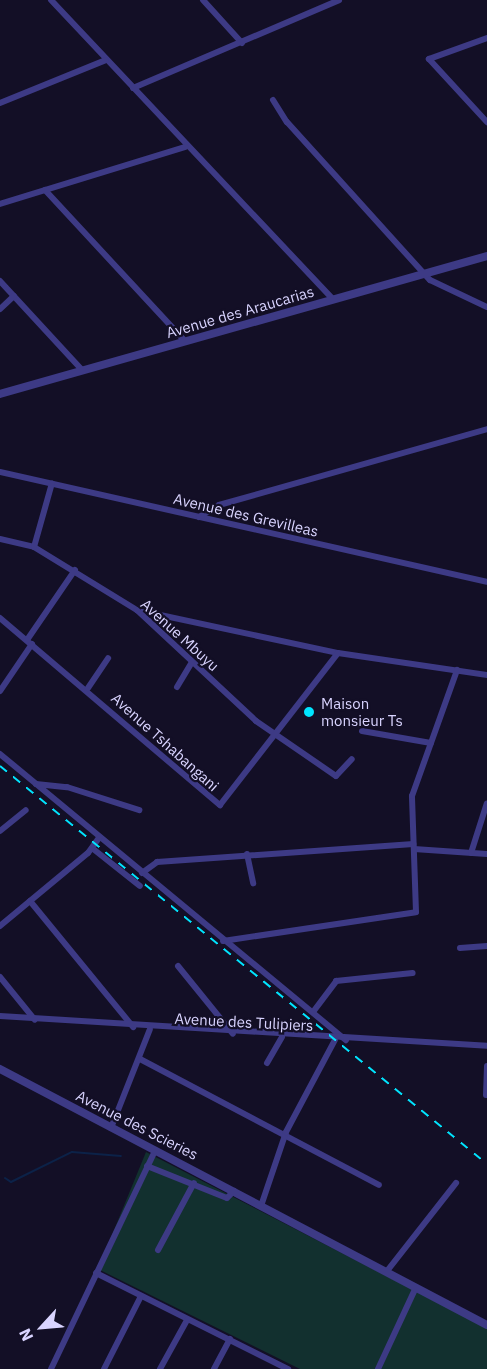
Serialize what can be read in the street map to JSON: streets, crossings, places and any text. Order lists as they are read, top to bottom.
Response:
{
  "streets": {
    "street": [
      "Avenue des Araucarias",
      "Avenue des Grevilleas",
      "Avenue Mbuyu",
      "Avenue Tshabangani",
      "Avenue des Tulipiers",
      "Avenue des Scieries"
    ]
  },
  "crossings": [
    ["Avenue Mbuyu", "Avenue Tshabangani"]
  ],
  "places": ["Maison monsieur Ts"],
  "north": "bottom left"
}
